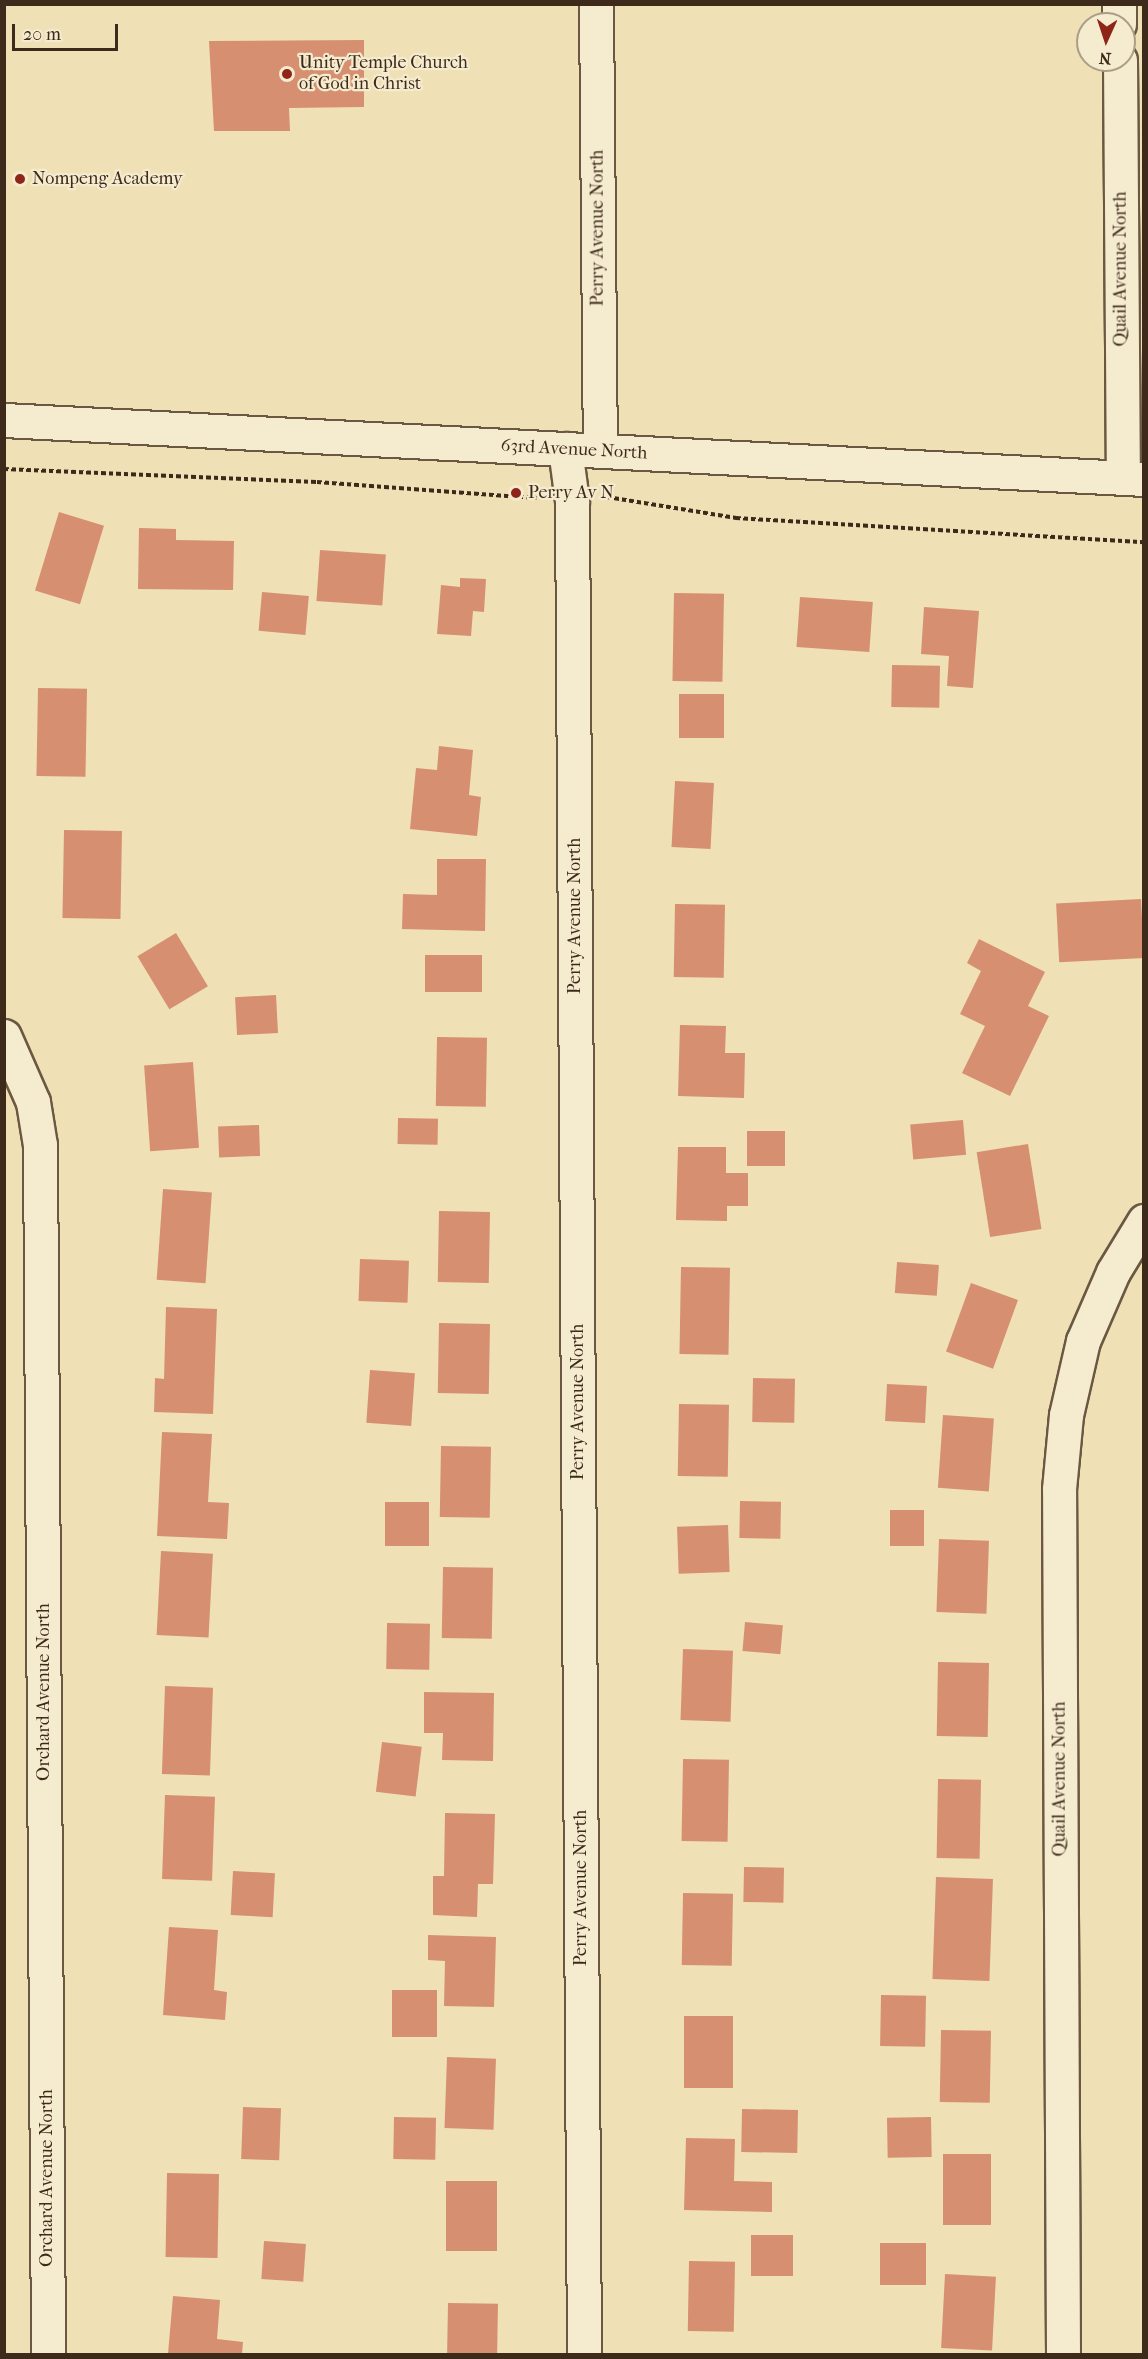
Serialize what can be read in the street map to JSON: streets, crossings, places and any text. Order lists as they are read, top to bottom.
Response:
{
  "streets": {
    "street": [
      "Perry Avenue North",
      "Quail Avenue North",
      "63rd Avenue North",
      "Orchard Avenue North"
    ]
  },
  "crossings": [
    ["Perry Avenue North", "63rd Avenue North"],
    ["Quail Avenue North", "63rd Avenue North"]
  ],
  "places": ["Unity Temple Church of God in Christ", "Nompeng Academy", "Perry Av N"],
  "scale_bar": "20 m",
  "north": "bottom"
}
